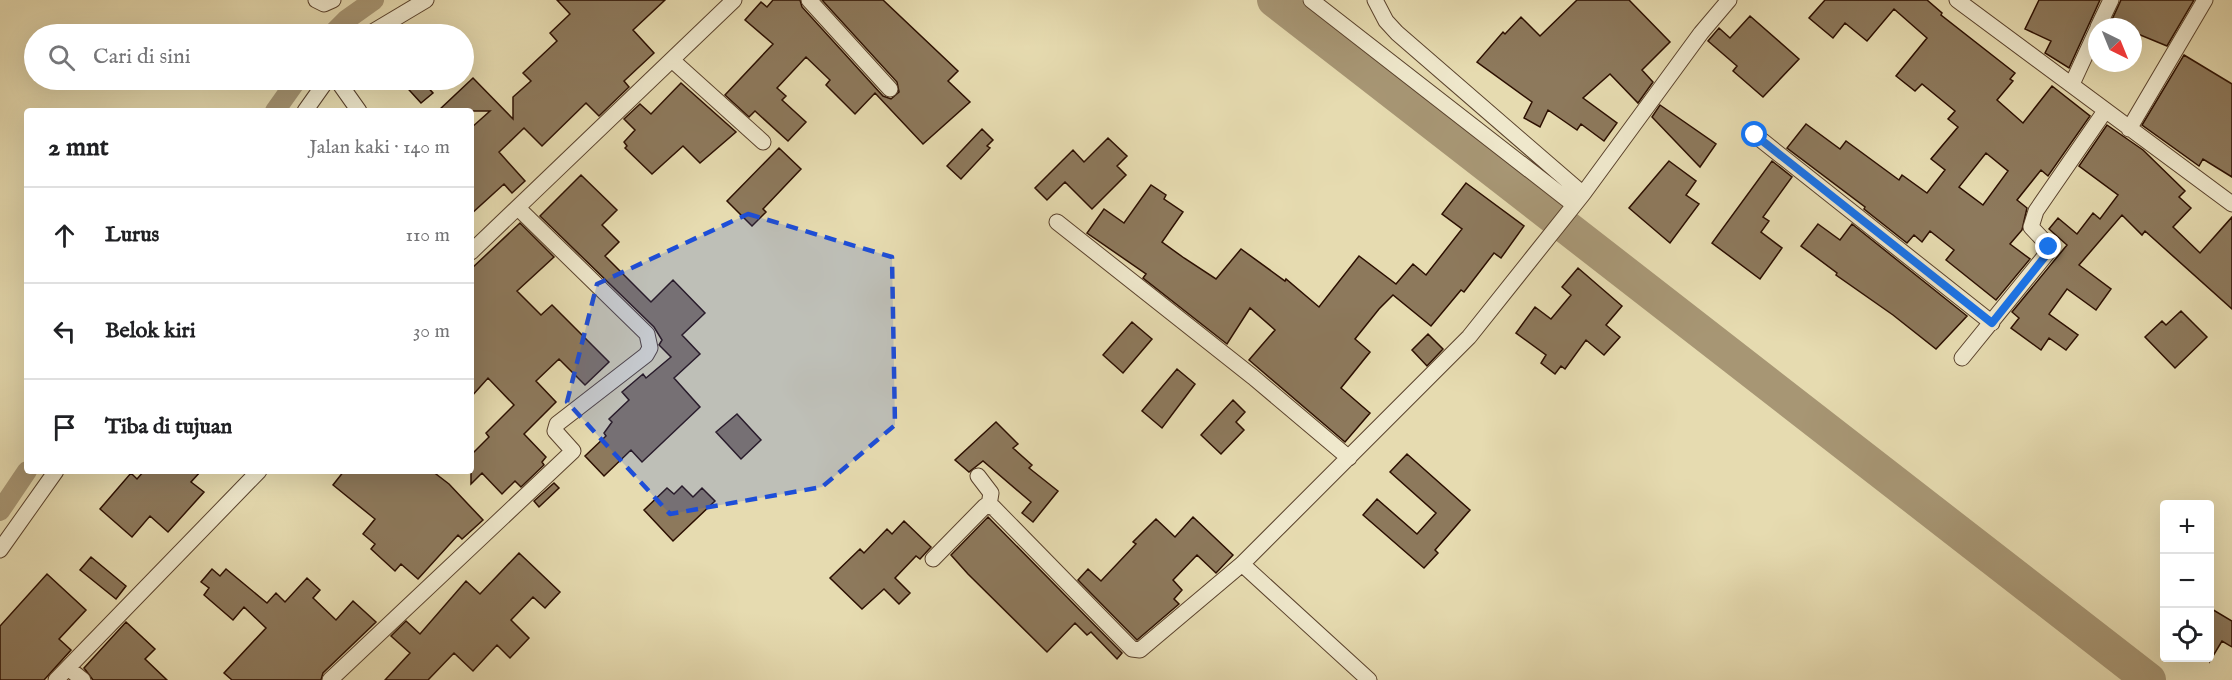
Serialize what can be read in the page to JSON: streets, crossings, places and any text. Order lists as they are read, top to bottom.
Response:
{
  "north": "bottom right",
  "page": {
    "search": "Cari di sini",
    "heading": ["2 mnt", "Jalan kaki · 140 m"],
    "list": [
      ["Lurus", "110 m"],
      ["Belok kiri", "30 m"],
      "Tiba di tujuan"
    ],
    "map_buttons": ["+", "−"]
  }
}
